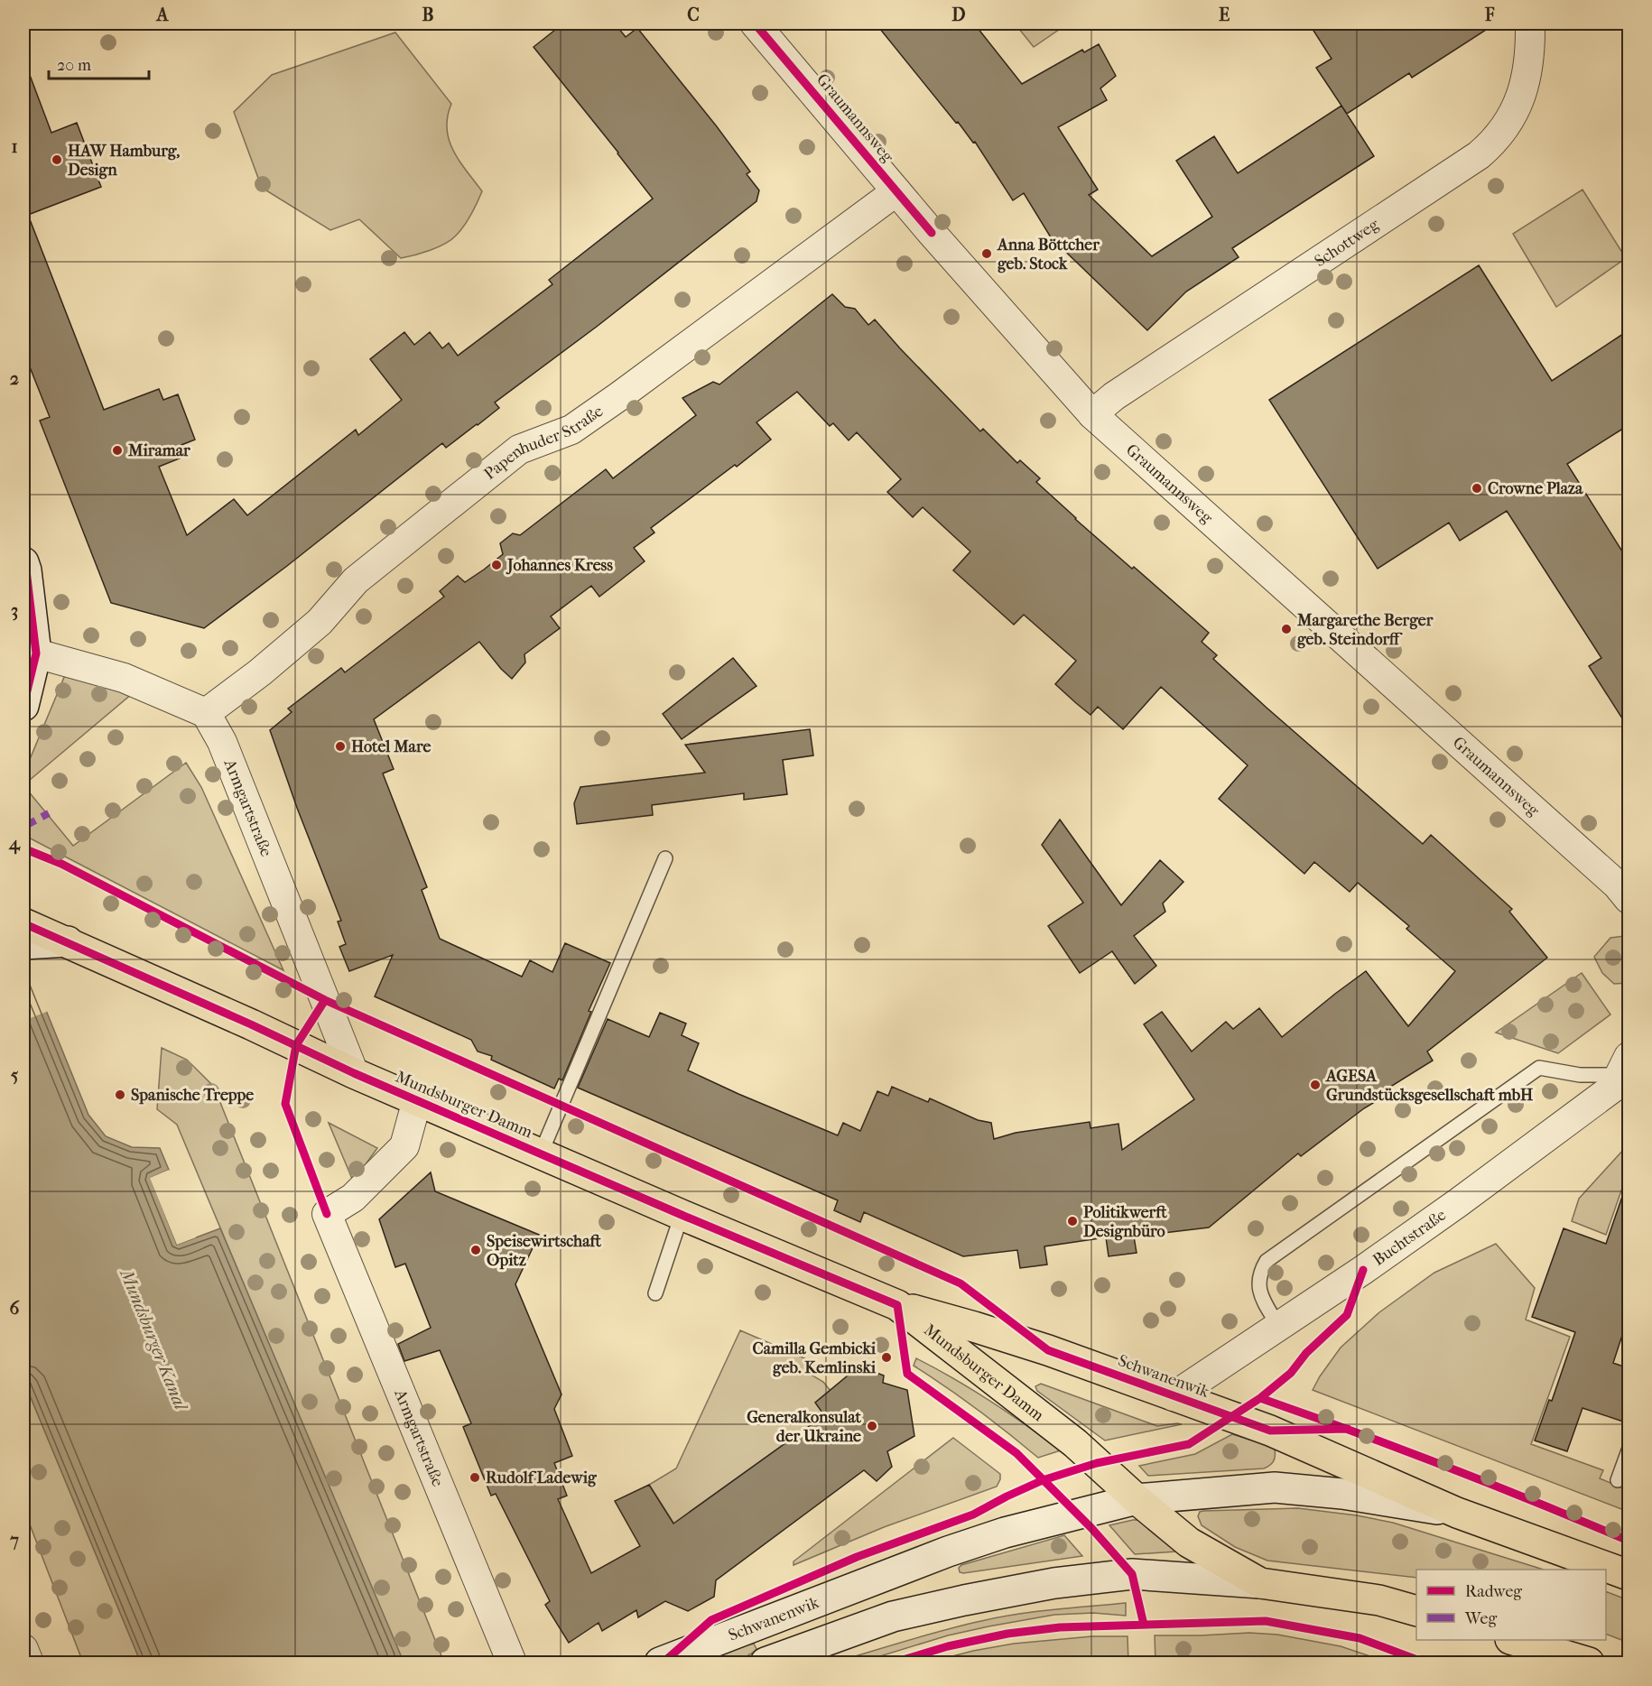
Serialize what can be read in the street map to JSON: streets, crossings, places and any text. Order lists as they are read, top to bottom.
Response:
{
  "streets": {
    "main road": ["Mundsburger Damm", "Schwanenwik"],
    "street": [
      "Graumannsweg",
      "Schottweg",
      "Papenhuder Straße",
      "Armgartstraße",
      "Buchtstraße"
    ]
  },
  "crossings": [
    ["Graumannsweg", "Schottweg"],
    ["Graumannsweg", "Papenhuder Straße"],
    ["Papenhuder Straße", "Armgartstraße"],
    ["Armgartstraße", "Mundsburger Damm"],
    ["Mundsburger Damm", "Schwanenwik"],
    ["Buchtstraße", "Schwanenwik"]
  ],
  "water": ["Mundsburger Kanal"],
  "places": [
    "HAW Hamburg, Design",
    "Anna Böttcher geb. Stock",
    "Miramar",
    "Crowne Plaza",
    "Johannes Kress",
    "Margarethe Berger geb. Steindorff",
    "Hotel Mare",
    "AGESA Grundstücksgesellschaft mbH",
    "Spanische Treppe",
    "Politikwerft Designbüro",
    "Speisewirtschaft Opitz",
    "Camilla Gembicki geb. Kemlinski",
    "Generalkonsulat der Ukraine",
    "Rudolf Ladewig"
  ],
  "legend": ["Radweg", "Weg"],
  "scale_bar": "20 m",
  "grid": {
    "columns": [
      "A",
      "B",
      "C",
      "D",
      "E",
      "F"
    ],
    "rows": [
      "1",
      "2",
      "3",
      "4",
      "5",
      "6",
      "7"
    ]
  }
}
